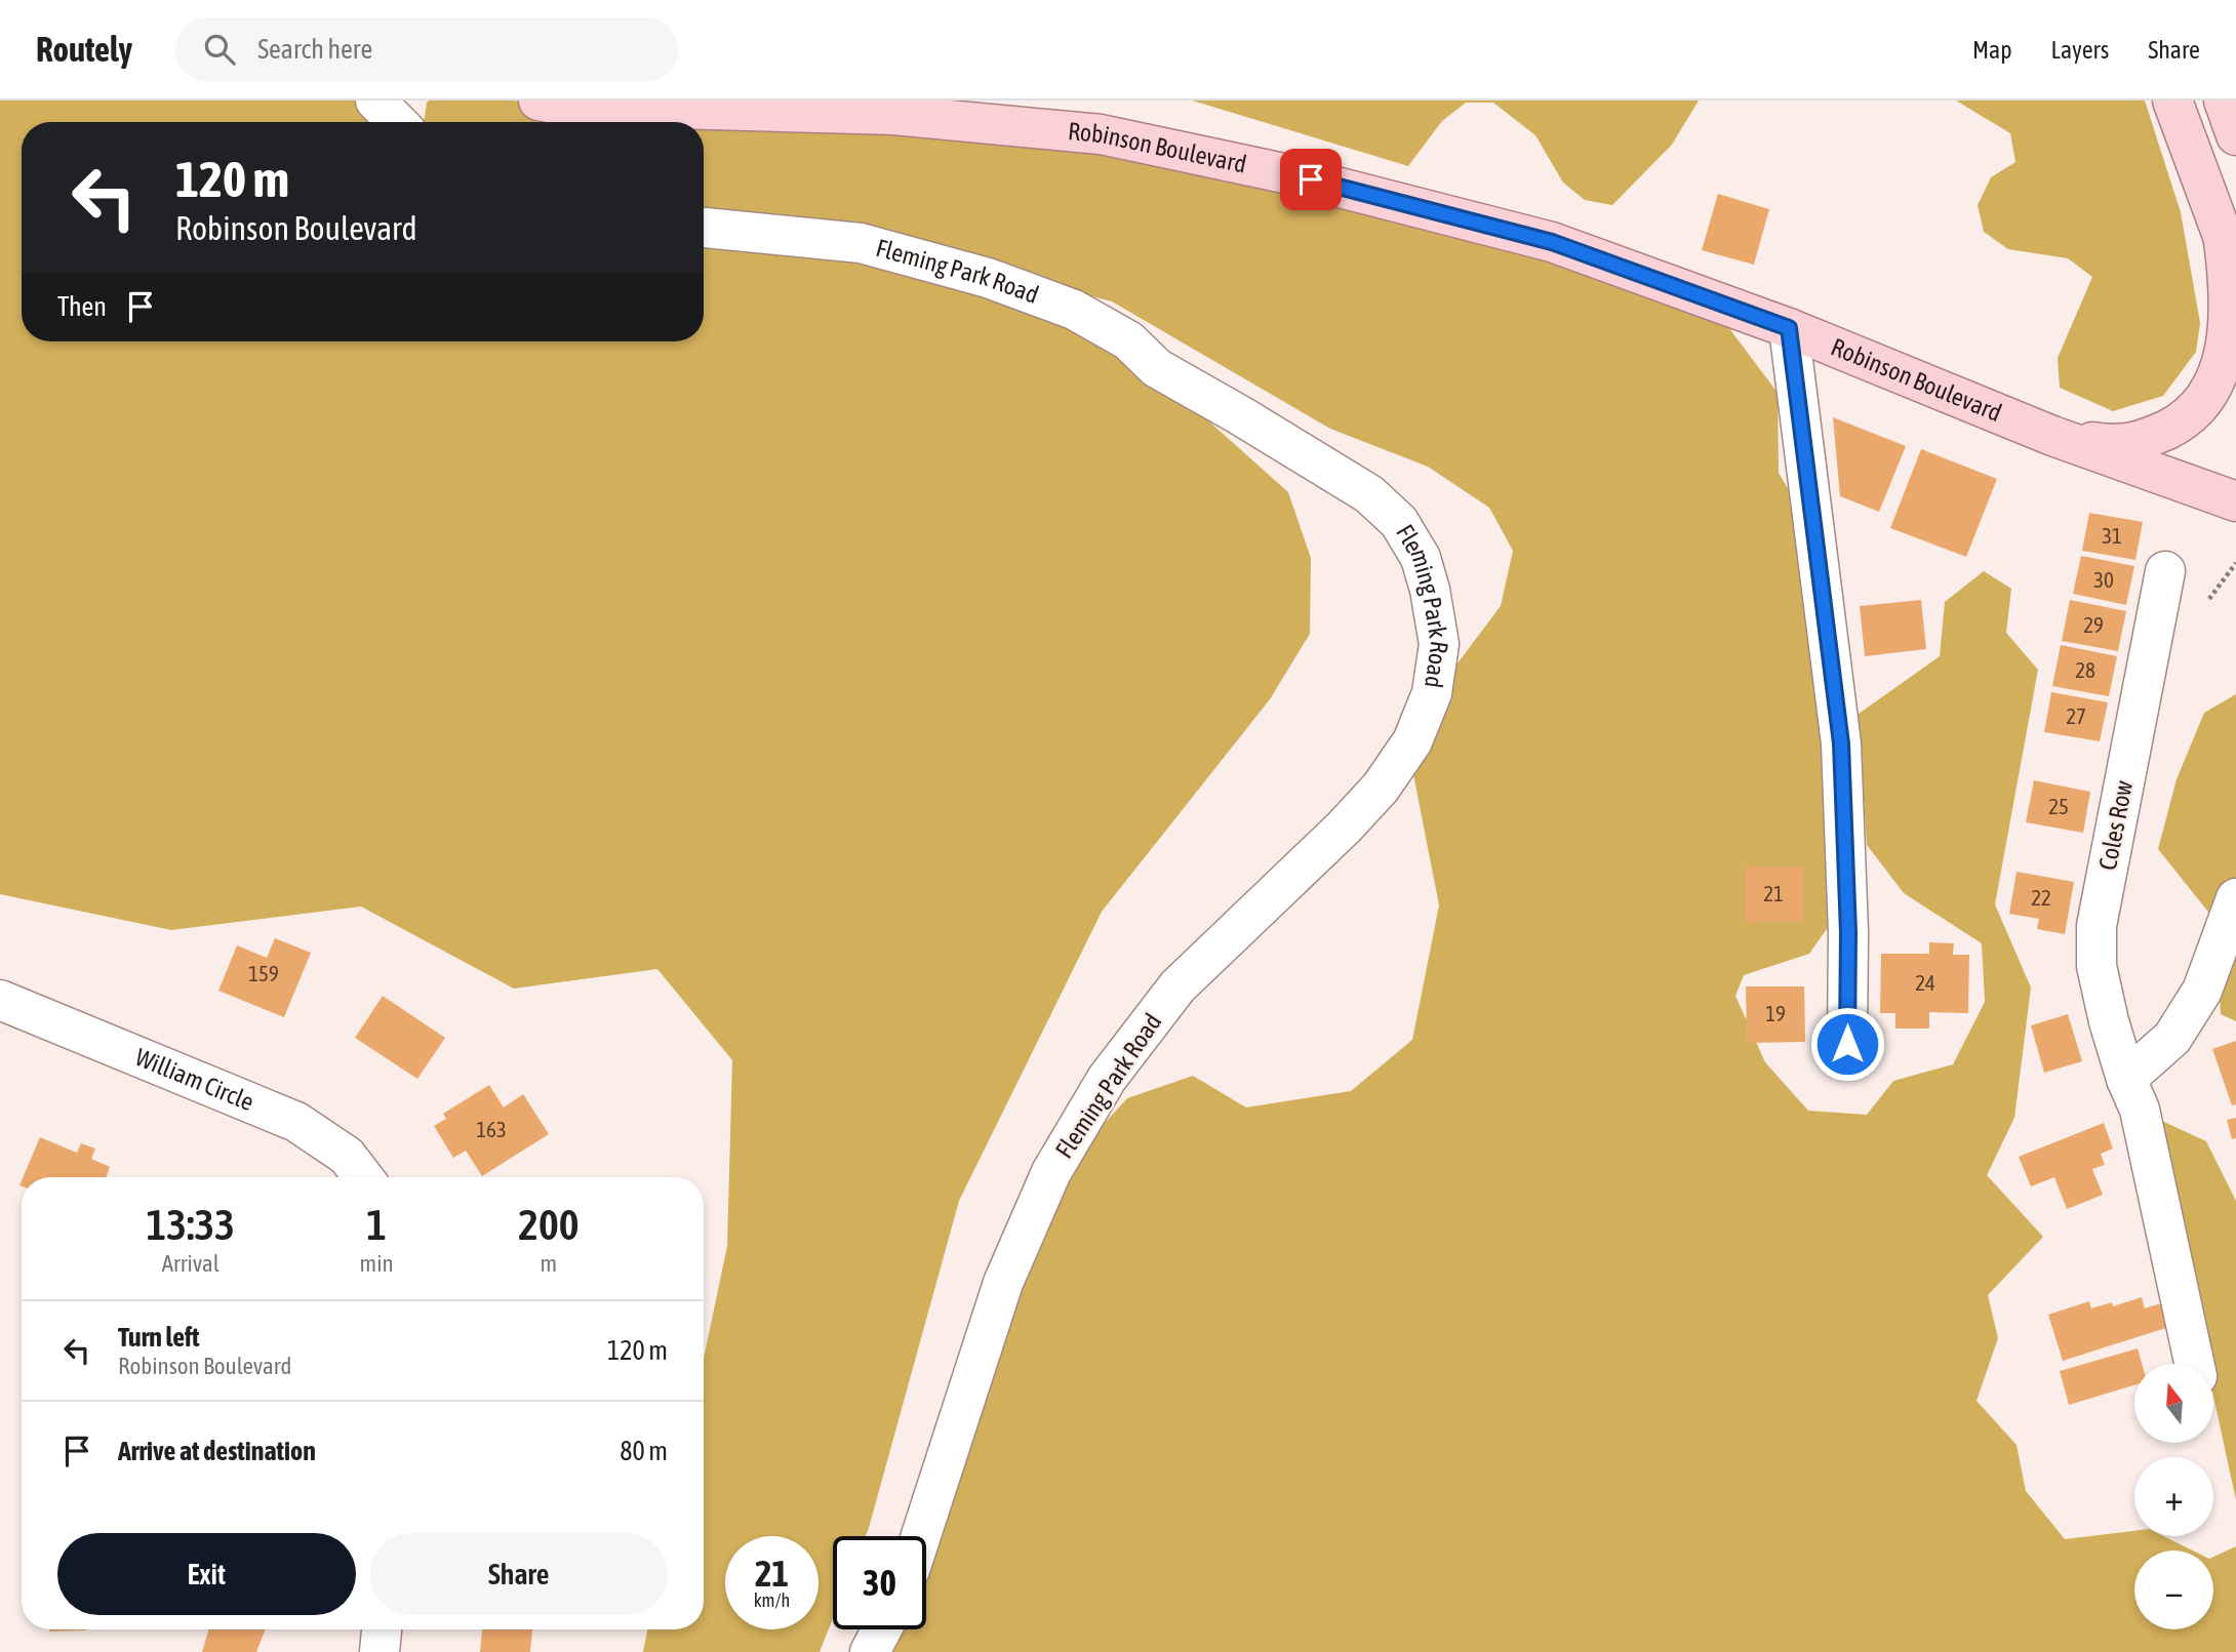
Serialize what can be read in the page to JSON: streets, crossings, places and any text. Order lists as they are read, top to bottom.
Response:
{
  "streets": {
    "main road": ["Robinson Boulevard"],
    "street": ["Fleming Park Road", "Coles Row", "William Circle"]
  },
  "house_numbers": [
    "31",
    "30",
    "29",
    "28",
    "27",
    "25",
    "21",
    "22",
    "159",
    "24",
    "19",
    "163"
  ],
  "north": "top",
  "page": {
    "header": "Routely",
    "search": "Search here",
    "nav": ["Map", "Layers", "Share"],
    "turn": ["120 m", "Robinson Boulevard"],
    "then": "Then",
    "eta": [
      "13:33",
      "Arrival",
      "1",
      "min",
      "200",
      "m"
    ],
    "list": [
      {
        "name": "Turn left",
        "note": "Robinson Boulevard",
        "value": "120 m"
      },
      {
        "name": "Arrive at destination",
        "value": "80 m"
      }
    ],
    "map_buttons": ["+", "−"],
    "buttons": ["Exit", "Share"],
    "speed": "21 km/h",
    "limit": "30"
  }
}
